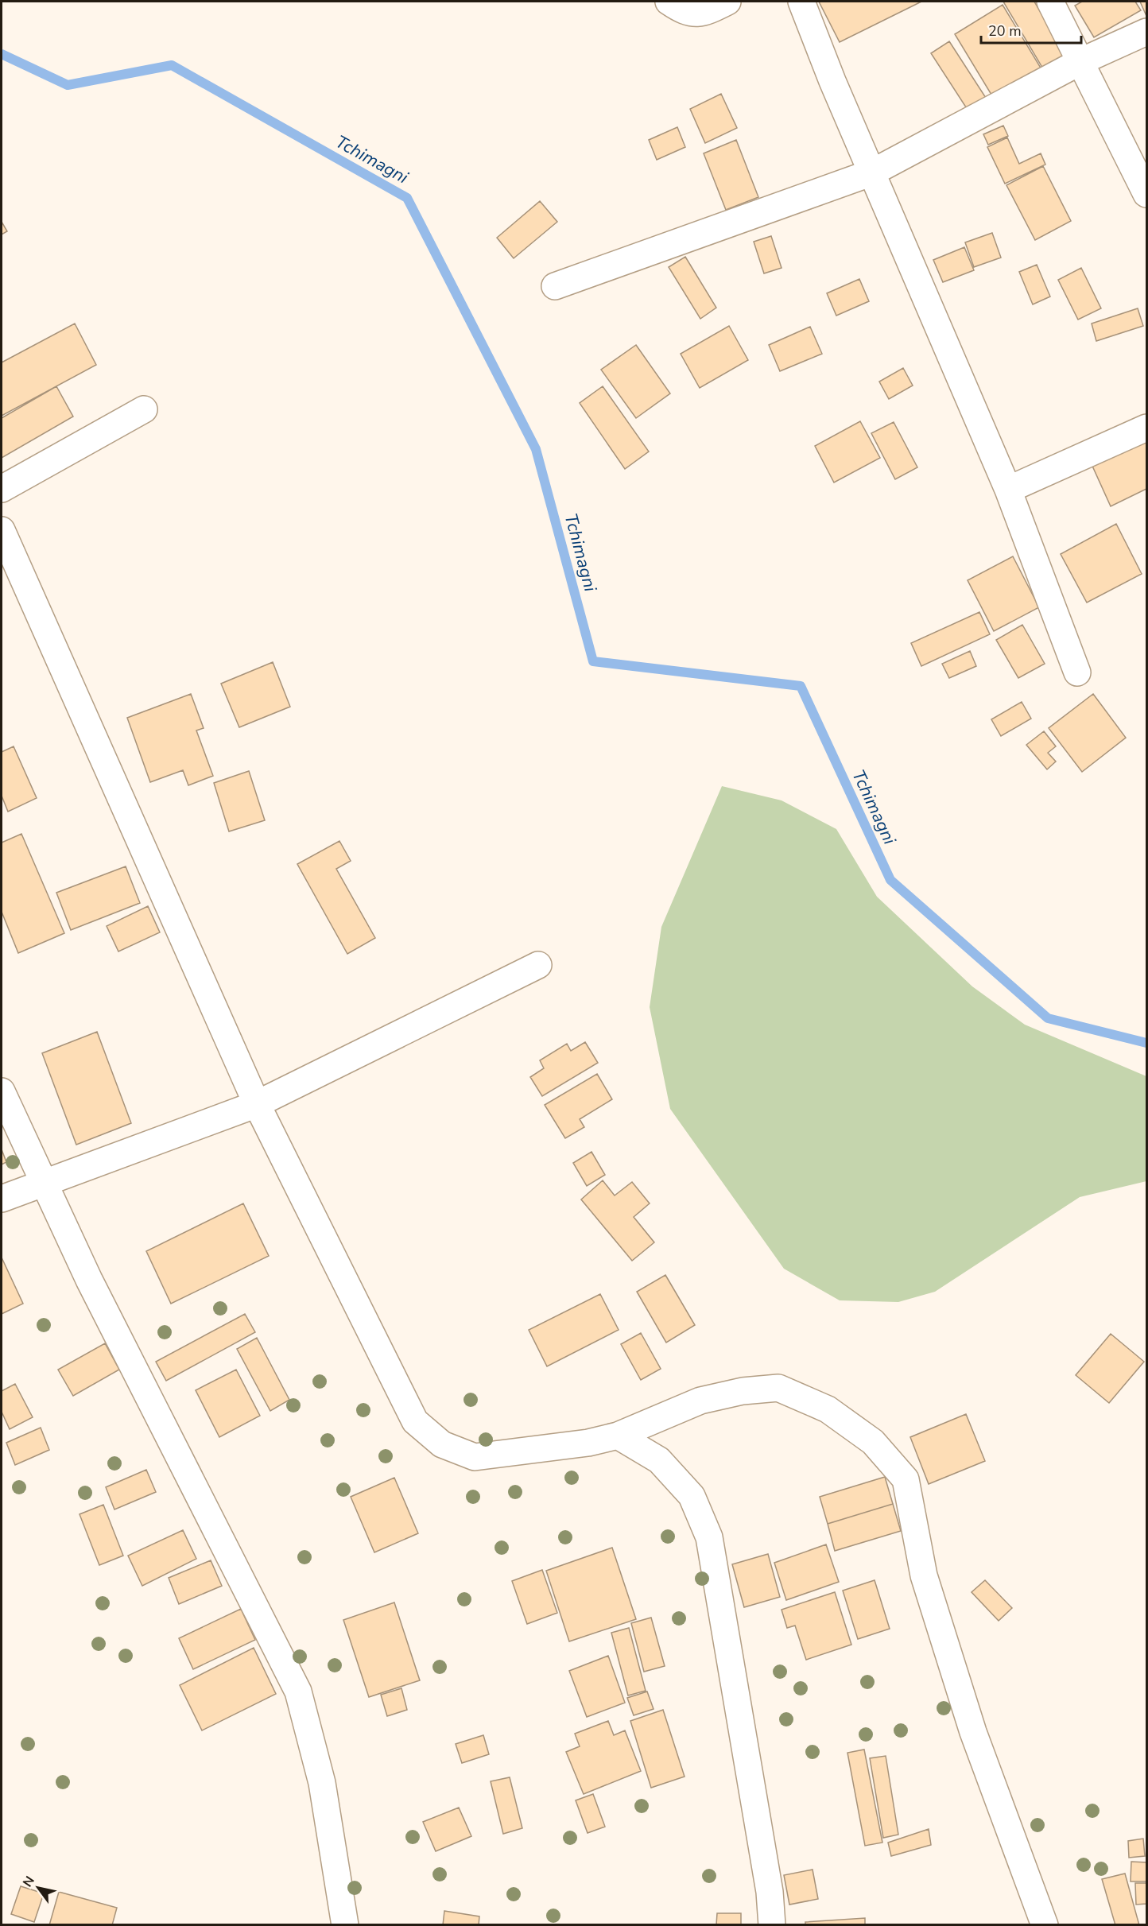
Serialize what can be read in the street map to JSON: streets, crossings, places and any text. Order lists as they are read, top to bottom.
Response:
{
  "water": ["Tchimagni"],
  "scale_bar": "20 m",
  "north": "top left"
}
